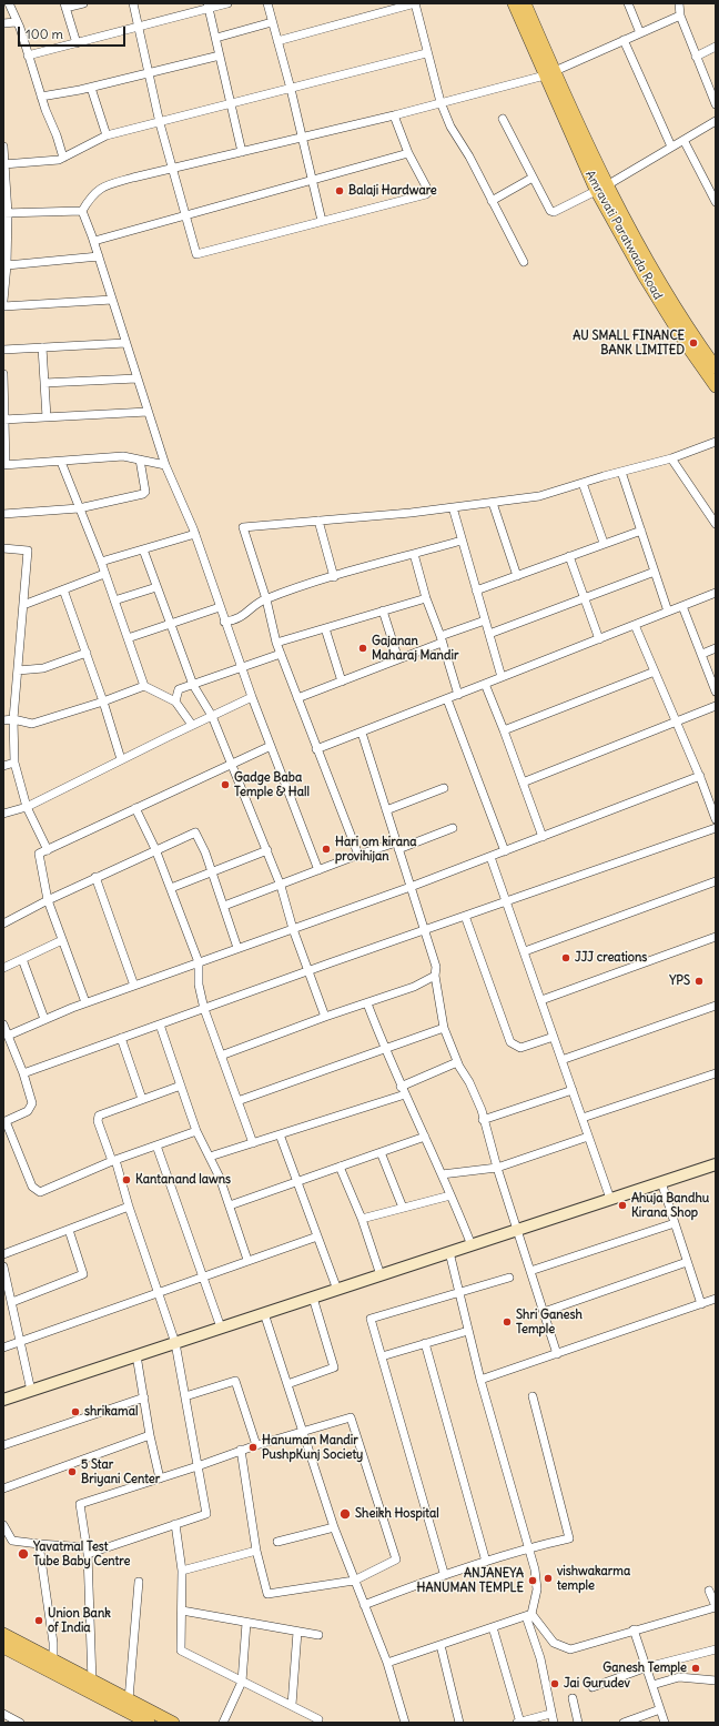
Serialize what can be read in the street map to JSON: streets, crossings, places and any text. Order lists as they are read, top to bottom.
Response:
{
  "streets": {
    "main road": ["Amravati Paratwada Road"]
  },
  "places": [
    "Balaji Hardware",
    "AU SMALL FINANCE BANK LIMITED",
    "Gajanan Maharaj Mandir",
    "Gadge Baba Temple & Hall",
    "Hari om kirana provihijan",
    "JJJ creations",
    "YPS",
    "Kantanand lawns",
    "Ahuja Bandhu Kirana Shop",
    "Shri Ganesh Temple",
    "shrikamal",
    "Hanuman Mandir PushpKunj Society",
    "5 Star Briyani Center",
    "Sheikh Hospital",
    "Yavatmal Test Tube Baby Centre",
    "vishwakarma temple",
    "ANJANEYA HANUMAN TEMPLE",
    "Union Bank of India",
    "Ganesh Temple",
    "Jai Gurudev"
  ],
  "scale_bar": "100 m"
}
